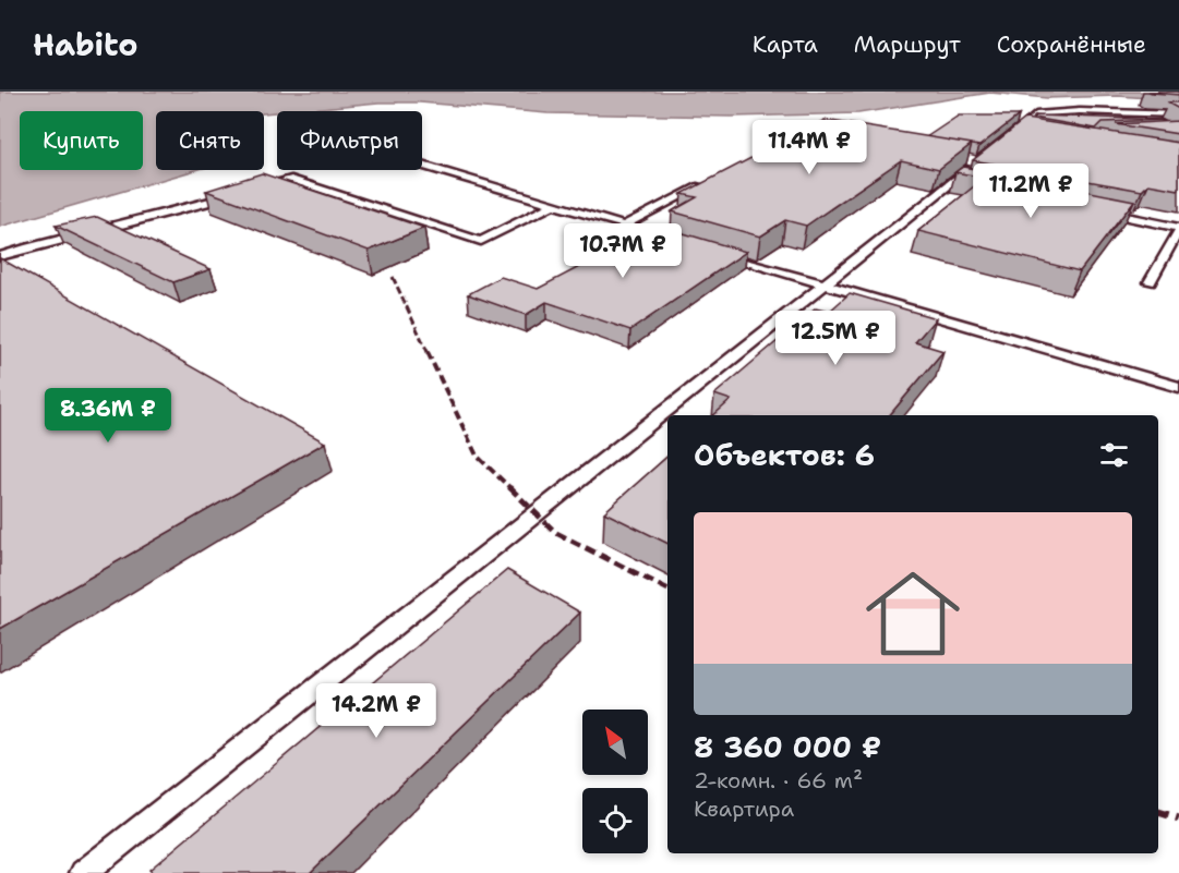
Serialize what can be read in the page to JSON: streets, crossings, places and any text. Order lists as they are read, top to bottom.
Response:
{
  "north": "top left",
  "page": {
    "header": "Habito",
    "nav": ["Карта", "Маршрут", "Сохранённые"],
    "chip": ["Купить", "Снять", "Фильтры"],
    "price": [
      "11.4M ₽",
      "11.2M ₽",
      "10.7M ₽",
      "12.5M ₽",
      "8.36M ₽",
      "14.2M ₽"
    ],
    "heading": "Объектов: 6",
    "list": [
      {
        "name": "8 360 000 ₽",
        "note": "2-комн. · 66 m² · Квартира"
      }
    ]
  }
}
